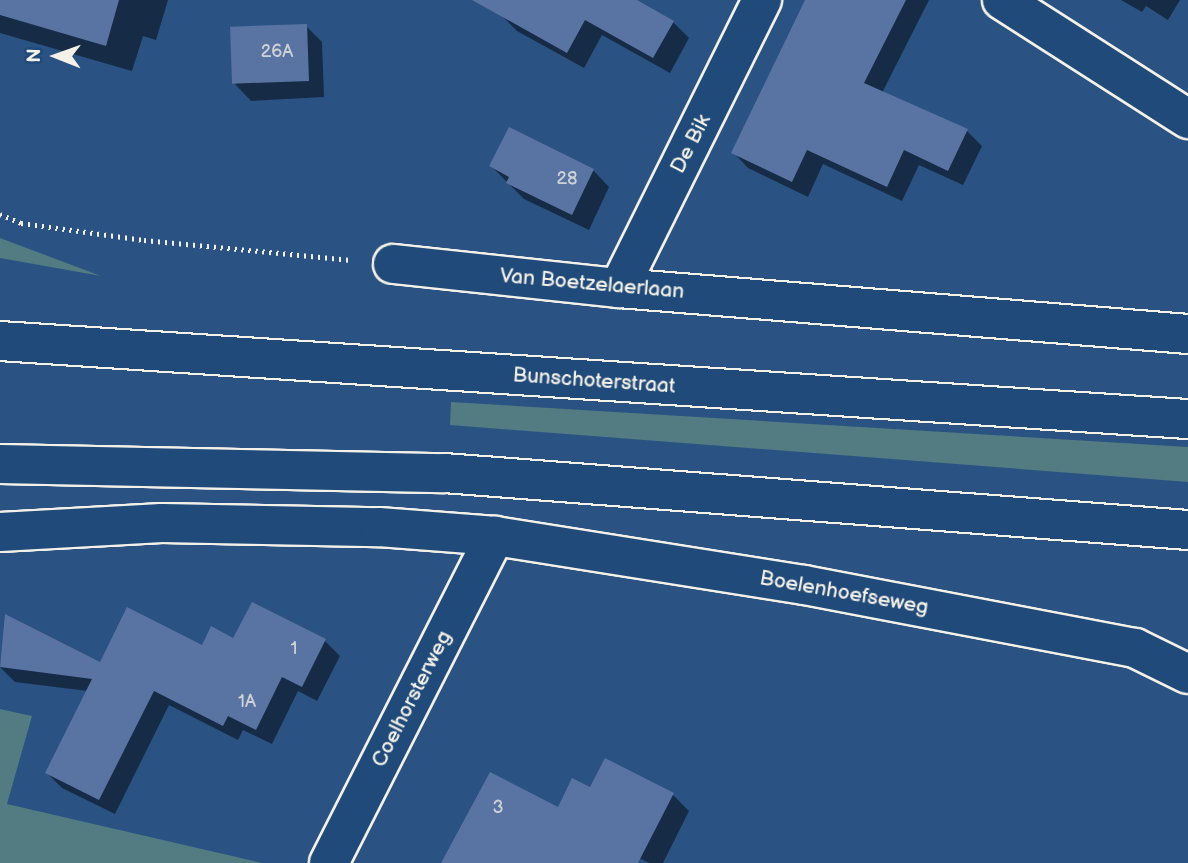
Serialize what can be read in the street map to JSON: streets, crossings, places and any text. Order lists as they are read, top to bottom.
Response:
{
  "streets": {
    "street": [
      "De Bik",
      "Van Boetzelaerlaan",
      "Bunschoterstraat",
      "Boelenhoefseweg",
      "Coelhorsterweg"
    ]
  },
  "crossings": [
    ["De Bik", "Van Boetzelaerlaan"],
    ["Boelenhoefseweg", "Coelhorsterweg"]
  ],
  "house_numbers": [
    "26A",
    "28",
    "1",
    "1A",
    "3"
  ],
  "north": "left"
}
